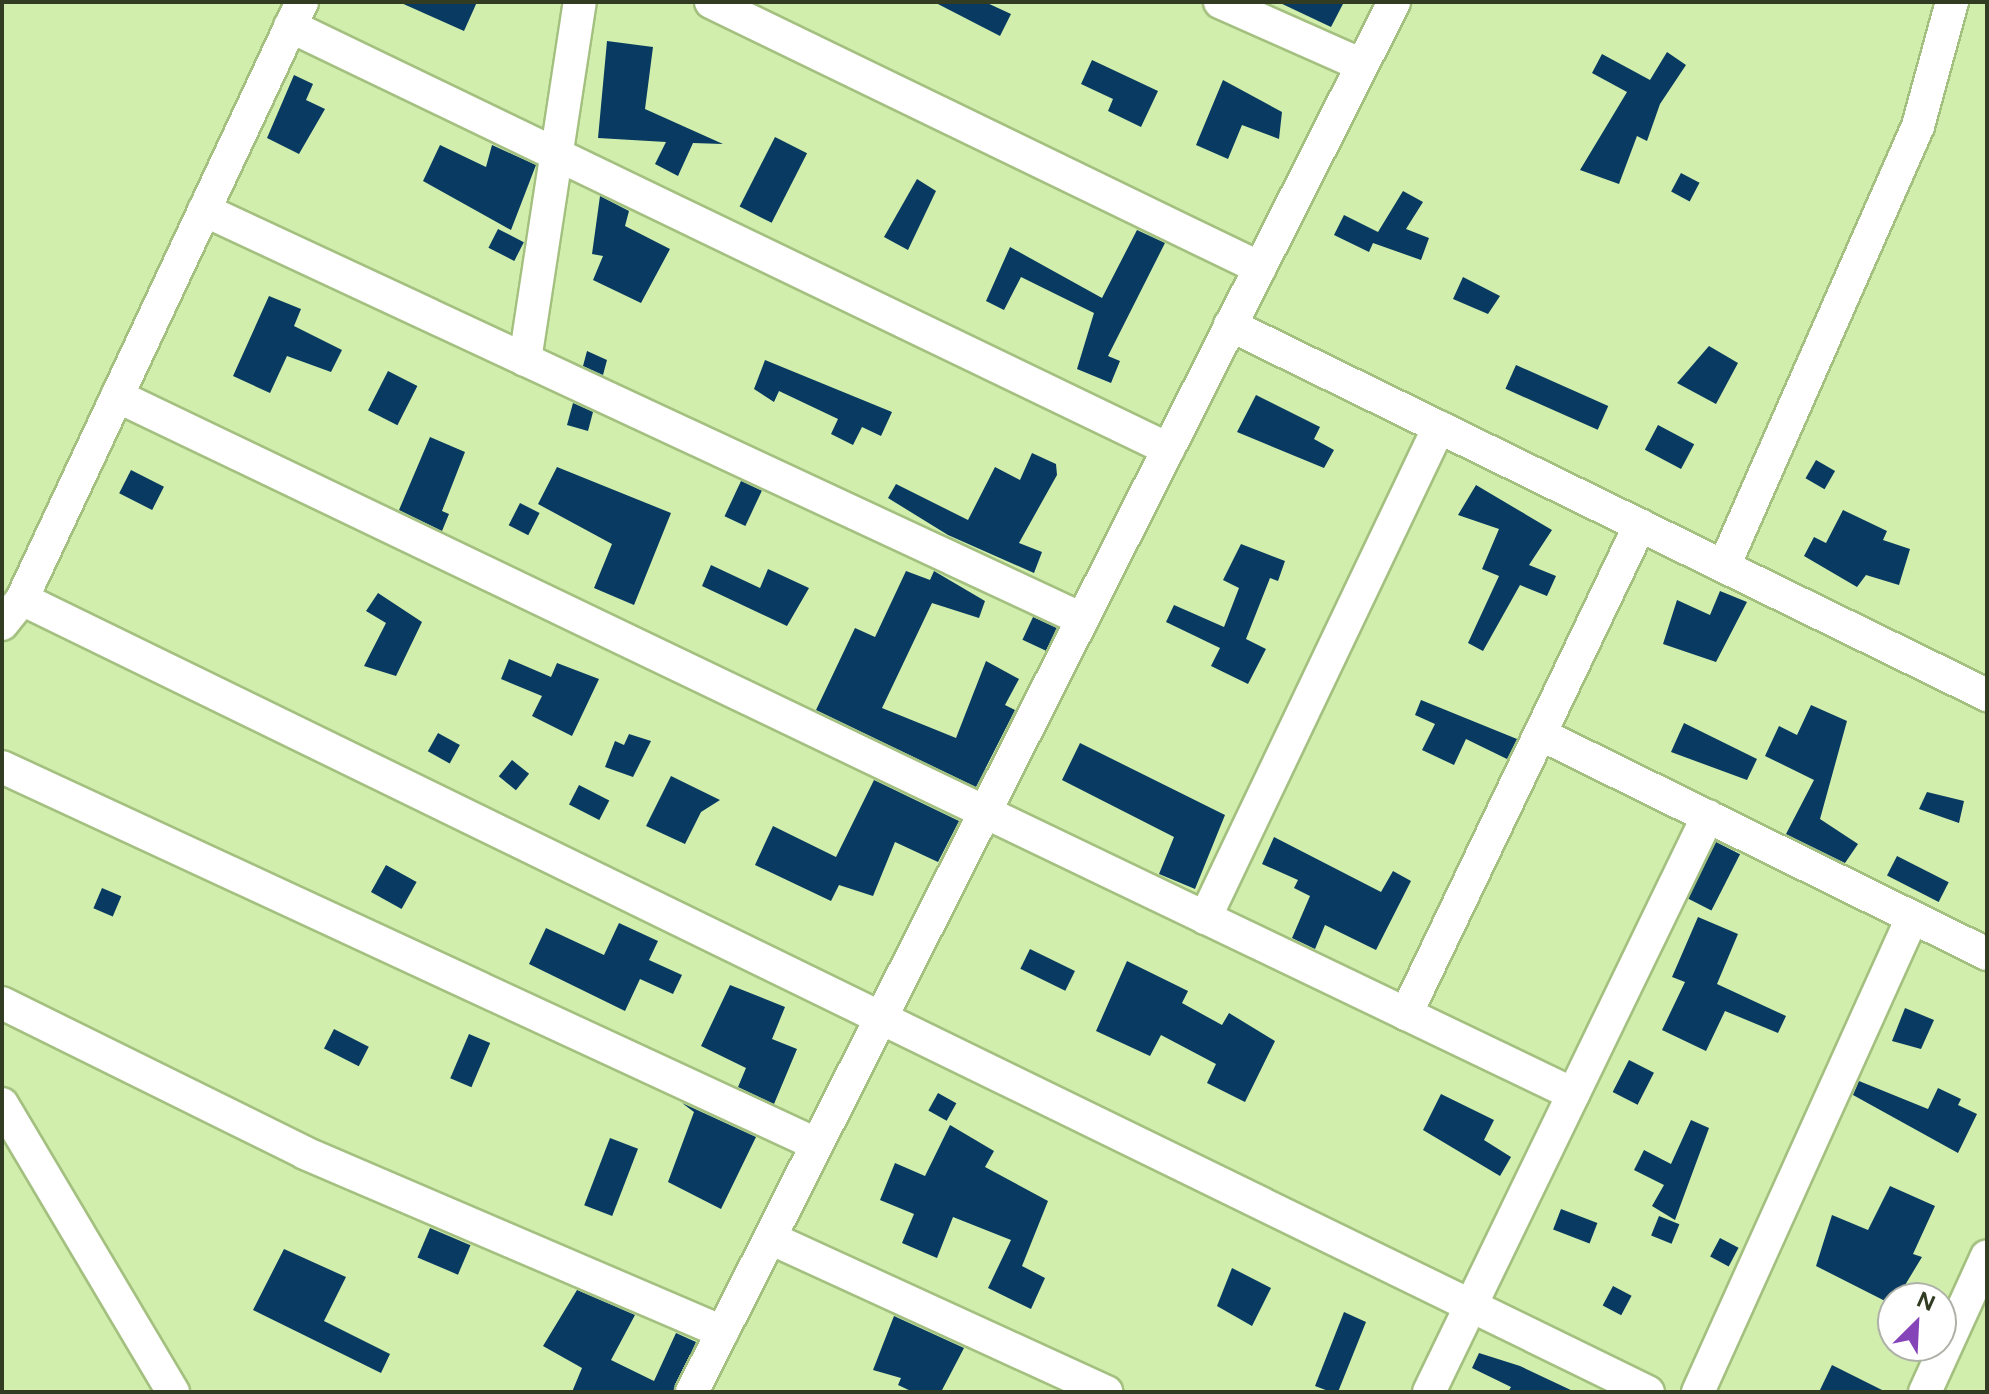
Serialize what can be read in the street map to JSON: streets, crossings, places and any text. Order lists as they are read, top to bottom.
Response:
{
  "north": "top right"
}
